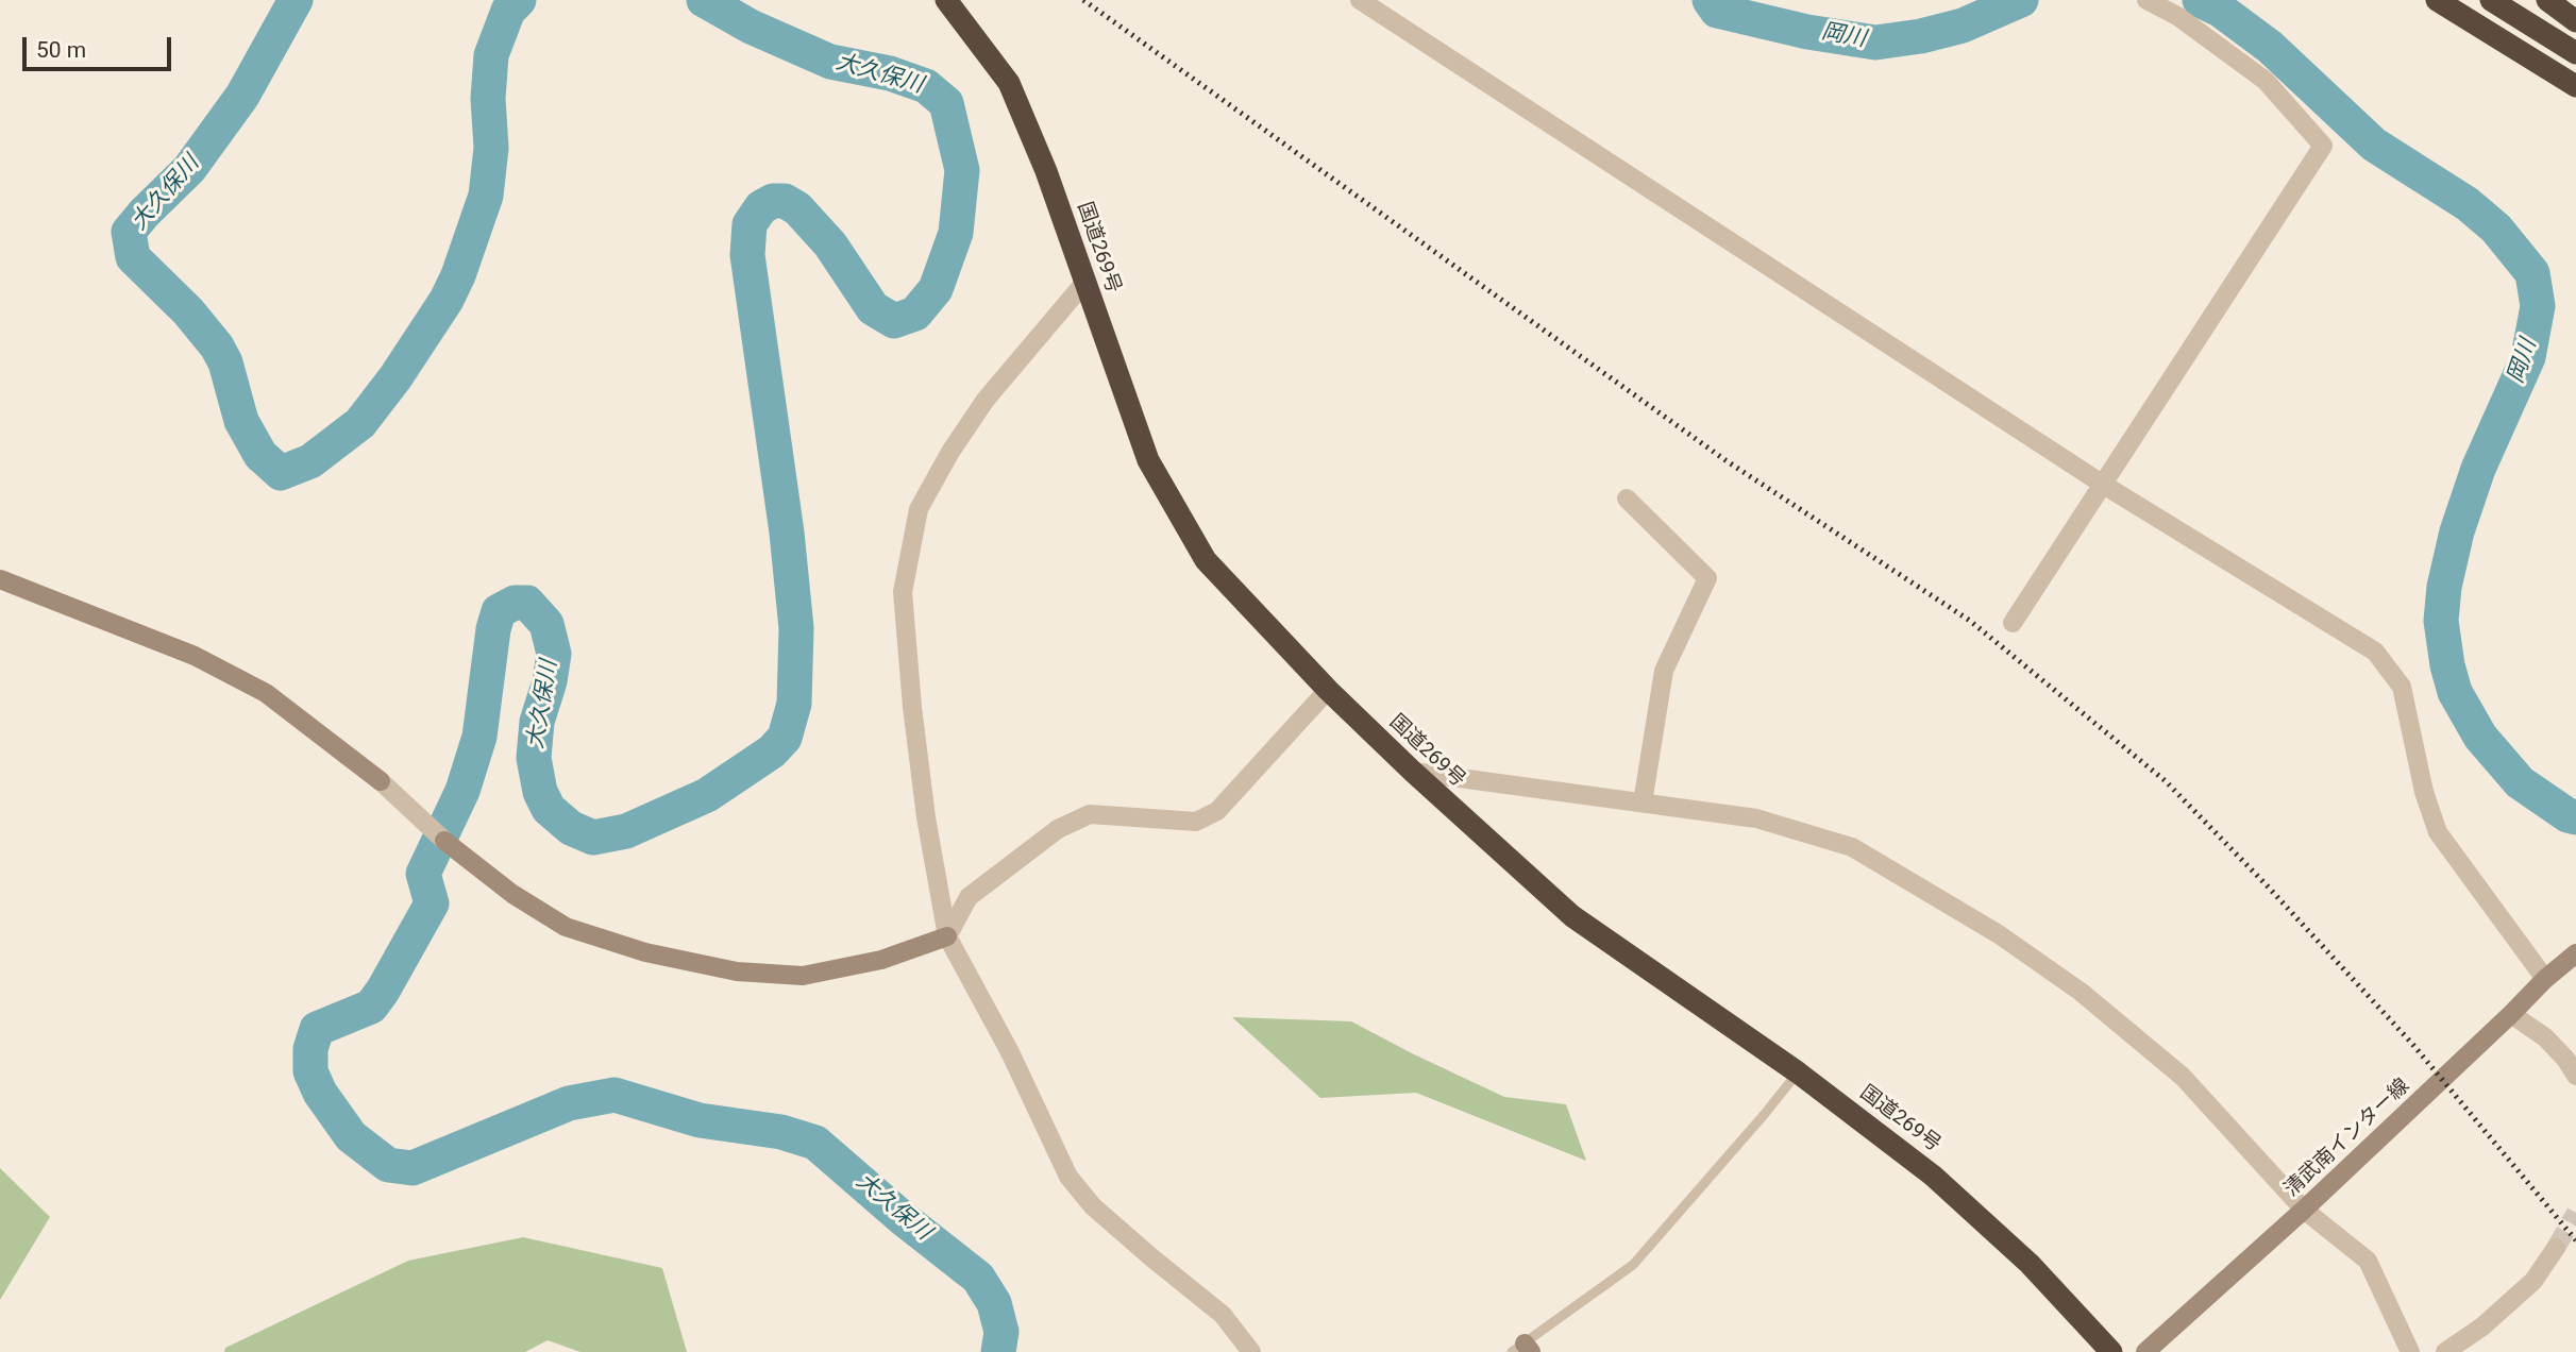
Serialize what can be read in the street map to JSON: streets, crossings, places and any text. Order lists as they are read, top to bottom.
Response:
{
  "streets": {
    "highway": ["国道269号"],
    "street": ["清武南インター線"]
  },
  "water": ["岡川", "大久保川"],
  "scale_bar": "50 m"
}
